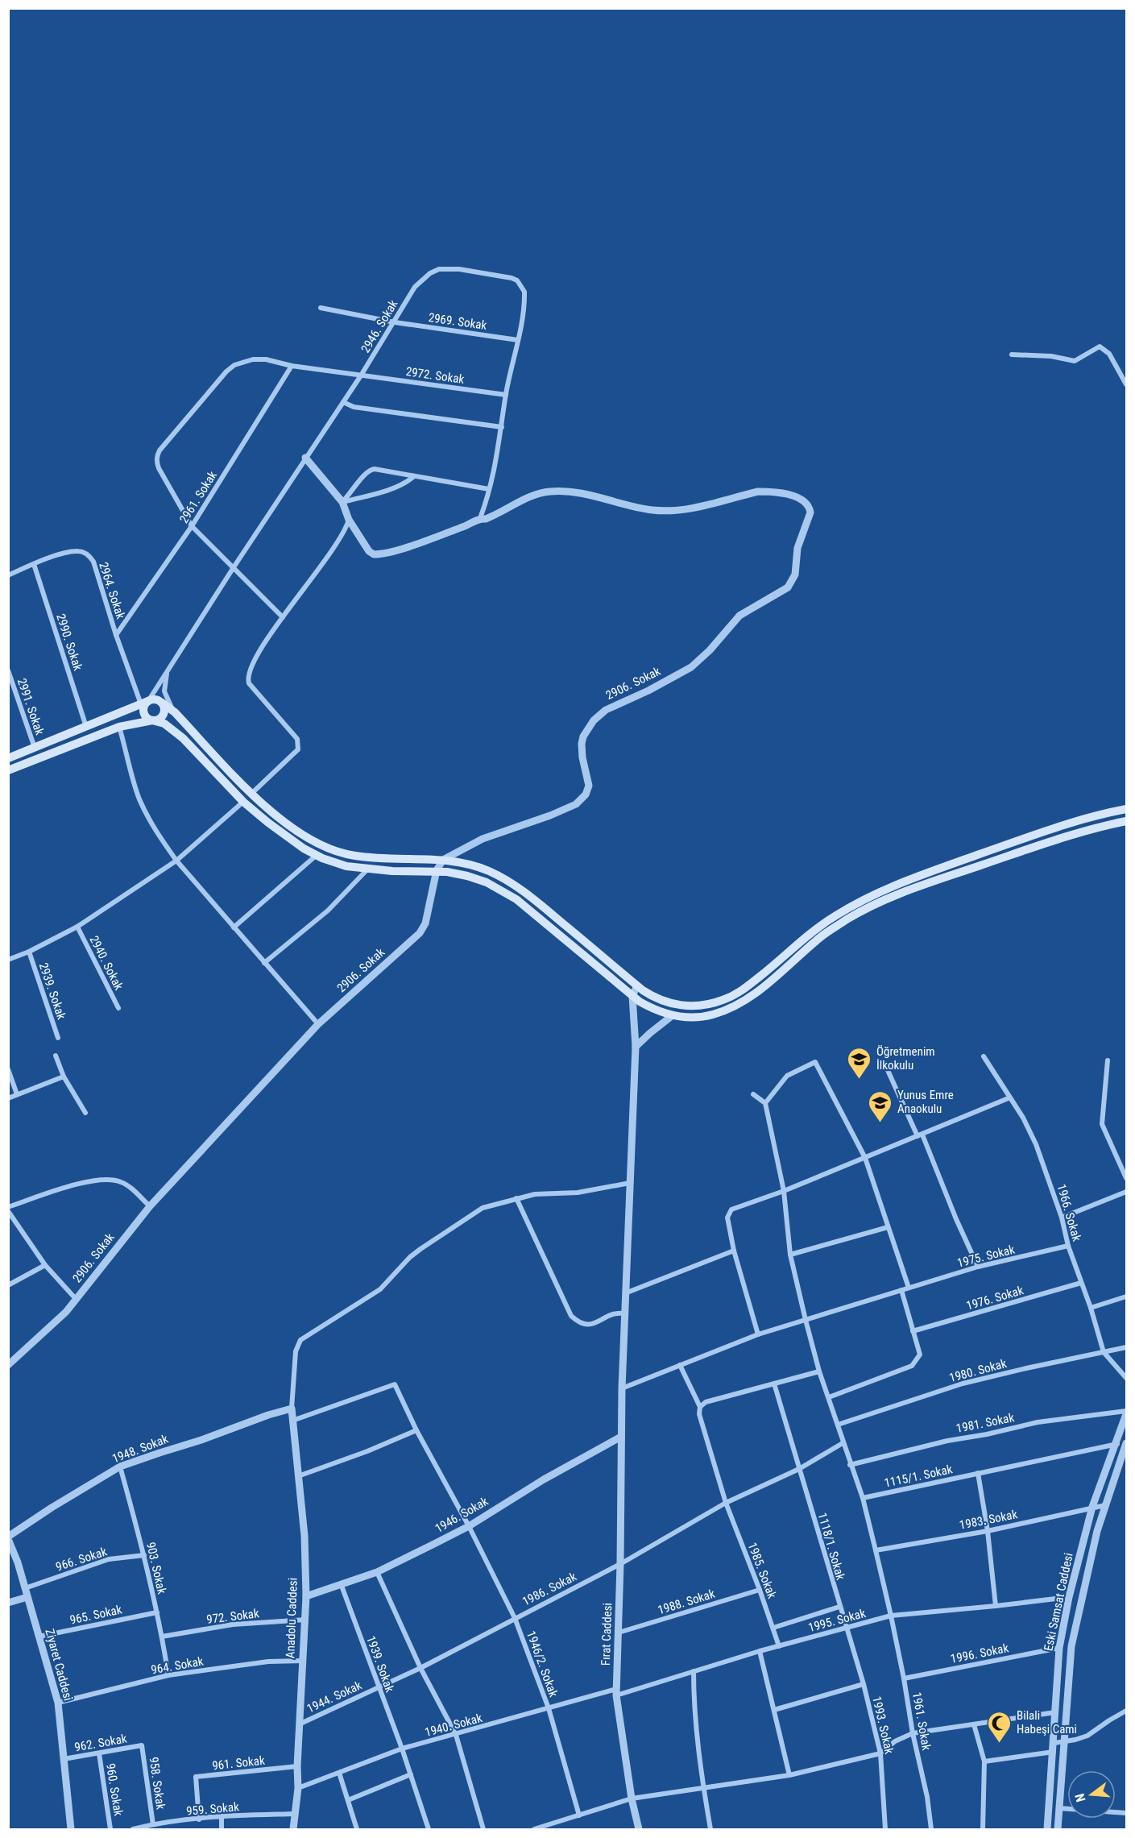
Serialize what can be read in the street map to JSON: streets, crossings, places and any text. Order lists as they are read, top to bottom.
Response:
{
  "streets": {
    "street": [
      "2969. Sokak",
      "2946. Sokak",
      "2972. Sokak",
      "2961. Sokak",
      "2964. Sokak",
      "2990. Sokak",
      "2906. Sokak",
      "2991. Sokak",
      "2940. Sokak",
      "2939. Sokak",
      "1966. Sokak",
      "1975. Sokak",
      "1976. Sokak",
      "1980. Sokak",
      "1981. Sokak",
      "1948. Sokak",
      "1115/1. Sokak",
      "1946. Sokak",
      "1983. Sokak",
      "1118/1. Sokak",
      "966. Sokak",
      "903. Sokak",
      "1985. Sokak",
      "1986. Sokak",
      "1988. Sokak",
      "Eski Samsat Caddesi",
      "965. Sokak",
      "972. Sokak",
      "Anadolu Caddesi",
      "1995. Sokak",
      "Fırat Caddesi",
      "1996. Sokak",
      "1939. Sokak",
      "1946/2. Sokak",
      "Ziyaret Caddesi",
      "964. Sokak",
      "1944. Sokak",
      "1961. Sokak",
      "1940. Sokak",
      "1993. Sokak",
      "962. Sokak",
      "961. Sokak",
      "958. Sokak",
      "960. Sokak",
      "959. Sokak"
    ]
  },
  "crossings": [
    ["2969. Sokak", "2946. Sokak"],
    ["2946. Sokak", "2972. Sokak"],
    ["2946. Sokak", "2964. Sokak"],
    ["2946. Sokak", "2906. Sokak"],
    ["2972. Sokak", "2961. Sokak"],
    ["2961. Sokak", "2964. Sokak"],
    ["2964. Sokak", "2990. Sokak"],
    ["1966. Sokak", "1975. Sokak"],
    ["1966. Sokak", "1976. Sokak"],
    ["1966. Sokak", "1980. Sokak"],
    ["1975. Sokak", "1985. Sokak"],
    ["1975. Sokak", "Fırat Caddesi"],
    ["1975. Sokak", "1961. Sokak"],
    ["1980. Sokak", "1961. Sokak"],
    ["1981. Sokak", "Eski Samsat Caddesi"],
    ["1981. Sokak", "1961. Sokak"],
    ["1948. Sokak", "903. Sokak"],
    ["1948. Sokak", "Anadolu Caddesi"],
    ["1948. Sokak", "Ziyaret Caddesi"],
    ["1115/1. Sokak", "Eski Samsat Caddesi"],
    ["1115/1. Sokak", "1961. Sokak"],
    ["1946. Sokak", "Anadolu Caddesi"],
    ["1946. Sokak", "Fırat Caddesi"],
    ["1946. Sokak", "1939. Sokak"],
    ["1946. Sokak", "1946/2. Sokak"],
    ["1983. Sokak", "Eski Samsat Caddesi"],
    ["1983. Sokak", "1961. Sokak"],
    ["1118/1. Sokak", "1986. Sokak"],
    ["1118/1. Sokak", "1995. Sokak"],
    ["1118/1. Sokak", "1993. Sokak"],
    ["966. Sokak", "903. Sokak"],
    ["966. Sokak", "Ziyaret Caddesi"],
    ["903. Sokak", "965. Sokak"],
    ["903. Sokak", "972. Sokak"],
    ["903. Sokak", "964. Sokak"],
    ["1985. Sokak", "1986. Sokak"],
    ["1985. Sokak", "1988. Sokak"],
    ["1985. Sokak", "1995. Sokak"],
    ["1986. Sokak", "Fırat Caddesi"],
    ["1986. Sokak", "1939. Sokak"],
    ["1986. Sokak", "1946/2. Sokak"],
    ["1986. Sokak", "1944. Sokak"],
    ["1986. Sokak", "1961. Sokak"],
    ["1988. Sokak", "Fırat Caddesi"],
    ["Eski Samsat Caddesi", "1995. Sokak"],
    ["Eski Samsat Caddesi", "1996. Sokak"],
    ["965. Sokak", "Ziyaret Caddesi"],
    ["972. Sokak", "Anadolu Caddesi"],
    ["Anadolu Caddesi", "1946/2. Sokak"],
    ["Anadolu Caddesi", "964. Sokak"],
    ["Anadolu Caddesi", "1944. Sokak"],
    ["Anadolu Caddesi", "1940. Sokak"],
    ["Anadolu Caddesi", "961. Sokak"],
    ["Anadolu Caddesi", "959. Sokak"],
    ["1995. Sokak", "Fırat Caddesi"],
    ["1995. Sokak", "1961. Sokak"],
    ["1995. Sokak", "1940. Sokak"],
    ["1995. Sokak", "1993. Sokak"],
    ["Fırat Caddesi", "1940. Sokak"],
    ["1996. Sokak", "1961. Sokak"],
    ["1939. Sokak", "1944. Sokak"],
    ["1939. Sokak", "1940. Sokak"],
    ["1946/2. Sokak", "1940. Sokak"],
    ["Ziyaret Caddesi", "964. Sokak"],
    ["Ziyaret Caddesi", "962. Sokak"],
    ["962. Sokak", "958. Sokak"],
    ["962. Sokak", "960. Sokak"],
    ["961. Sokak", "959. Sokak"],
    ["958. Sokak", "959. Sokak"]
  ],
  "places": {
    "school or university": ["Öğretmenim İlkokulu", "Yunus Emre Anaokulu"],
    "mosque": ["Bilali Habeşi Cami"]
  },
  "north": "left"
}
